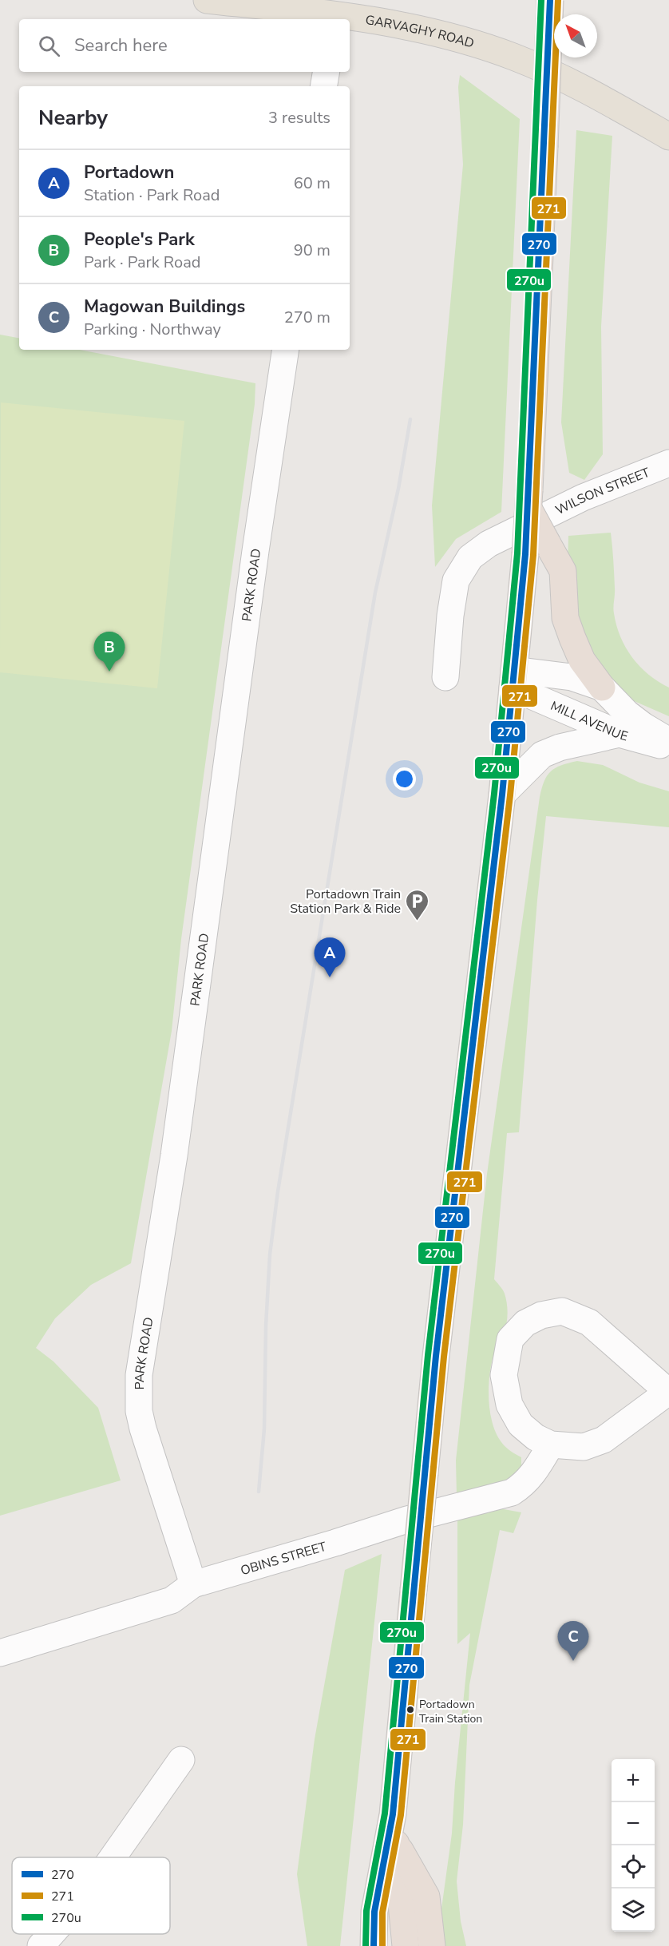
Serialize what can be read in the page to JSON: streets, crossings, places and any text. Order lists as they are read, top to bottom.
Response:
{
  "streets": {
    "main road": ["GARVAGHY ROAD"],
    "street": [
      "WILSON STREET",
      "PARK ROAD",
      "MILL AVENUE",
      "OBINS STREET"
    ]
  },
  "crossings": [
    ["PARK ROAD", "OBINS STREET"]
  ],
  "places": {
    "parking": ["Portadown Train Station Park & Ride"],
    "other": ["Portadown Train Station"]
  },
  "lines": ["transit line 270", "transit line 271", "transit line 270u"],
  "legend": ["270", "271", "270u"],
  "north": "top left",
  "page": {
    "search": "Search here",
    "heading": ["Nearby", "3 results"],
    "list": [
      {
        "mark": "A",
        "name": "Portadown",
        "note": "Station · Park Road",
        "value": "60 m"
      },
      {
        "mark": "B",
        "name": "People's Park",
        "note": "Park · Park Road",
        "value": "90 m"
      },
      {
        "mark": "C",
        "name": "Magowan Buildings",
        "note": "Parking · Northway",
        "value": "270 m"
      }
    ],
    "pins": ["B", "A", "C"],
    "map_buttons": ["+", "−"]
  }
}
